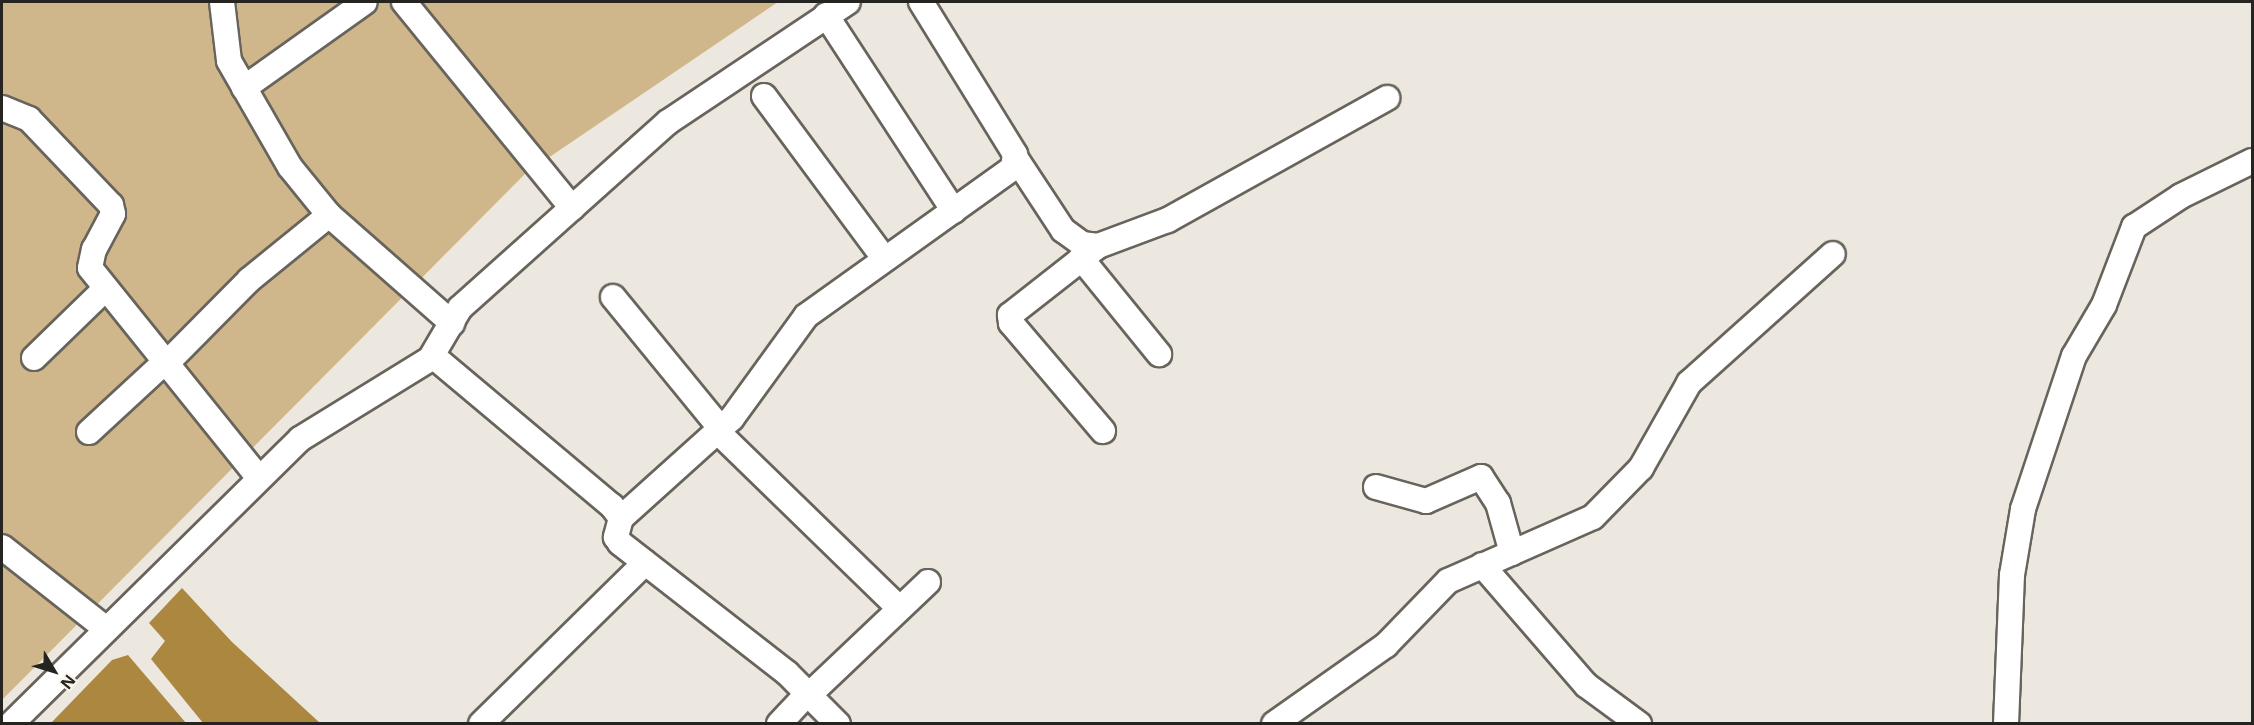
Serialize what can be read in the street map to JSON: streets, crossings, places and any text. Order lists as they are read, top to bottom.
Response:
{
  "north": "bottom right"
}
